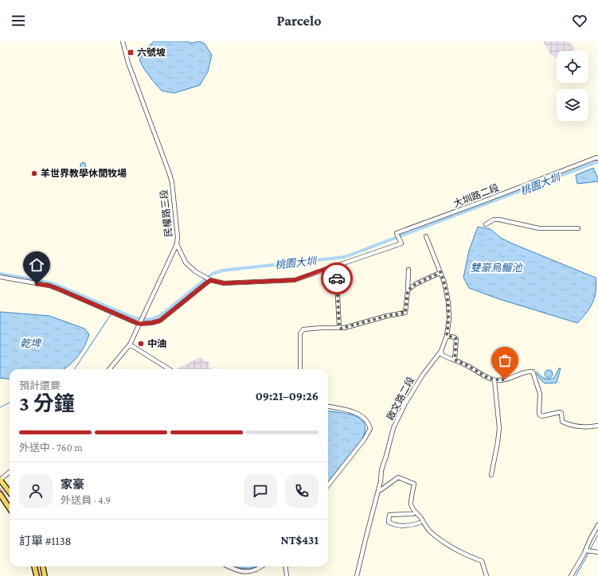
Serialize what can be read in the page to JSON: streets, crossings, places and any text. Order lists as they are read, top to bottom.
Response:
{
  "streets": {
    "street": ["大圳路二段", "民權路三段", "啟文路二段"]
  },
  "water": ["桃園大圳", "雙豪烏鰡池", "乾埤"],
  "places": {
    "transit": ["六號坡"],
    "other": ["羊世界教學休閒牧場", "中油"]
  },
  "page": {
    "header": "Parcelo",
    "heading": ["3 分鐘", "預計還要", "09:21–09:26"],
    "panel": [
      "家豪",
      "外送員 · 4.9",
      "訂單 #1138",
      "NT$431"
    ],
    "bar": "外送中 · 760 m"
  }
}
